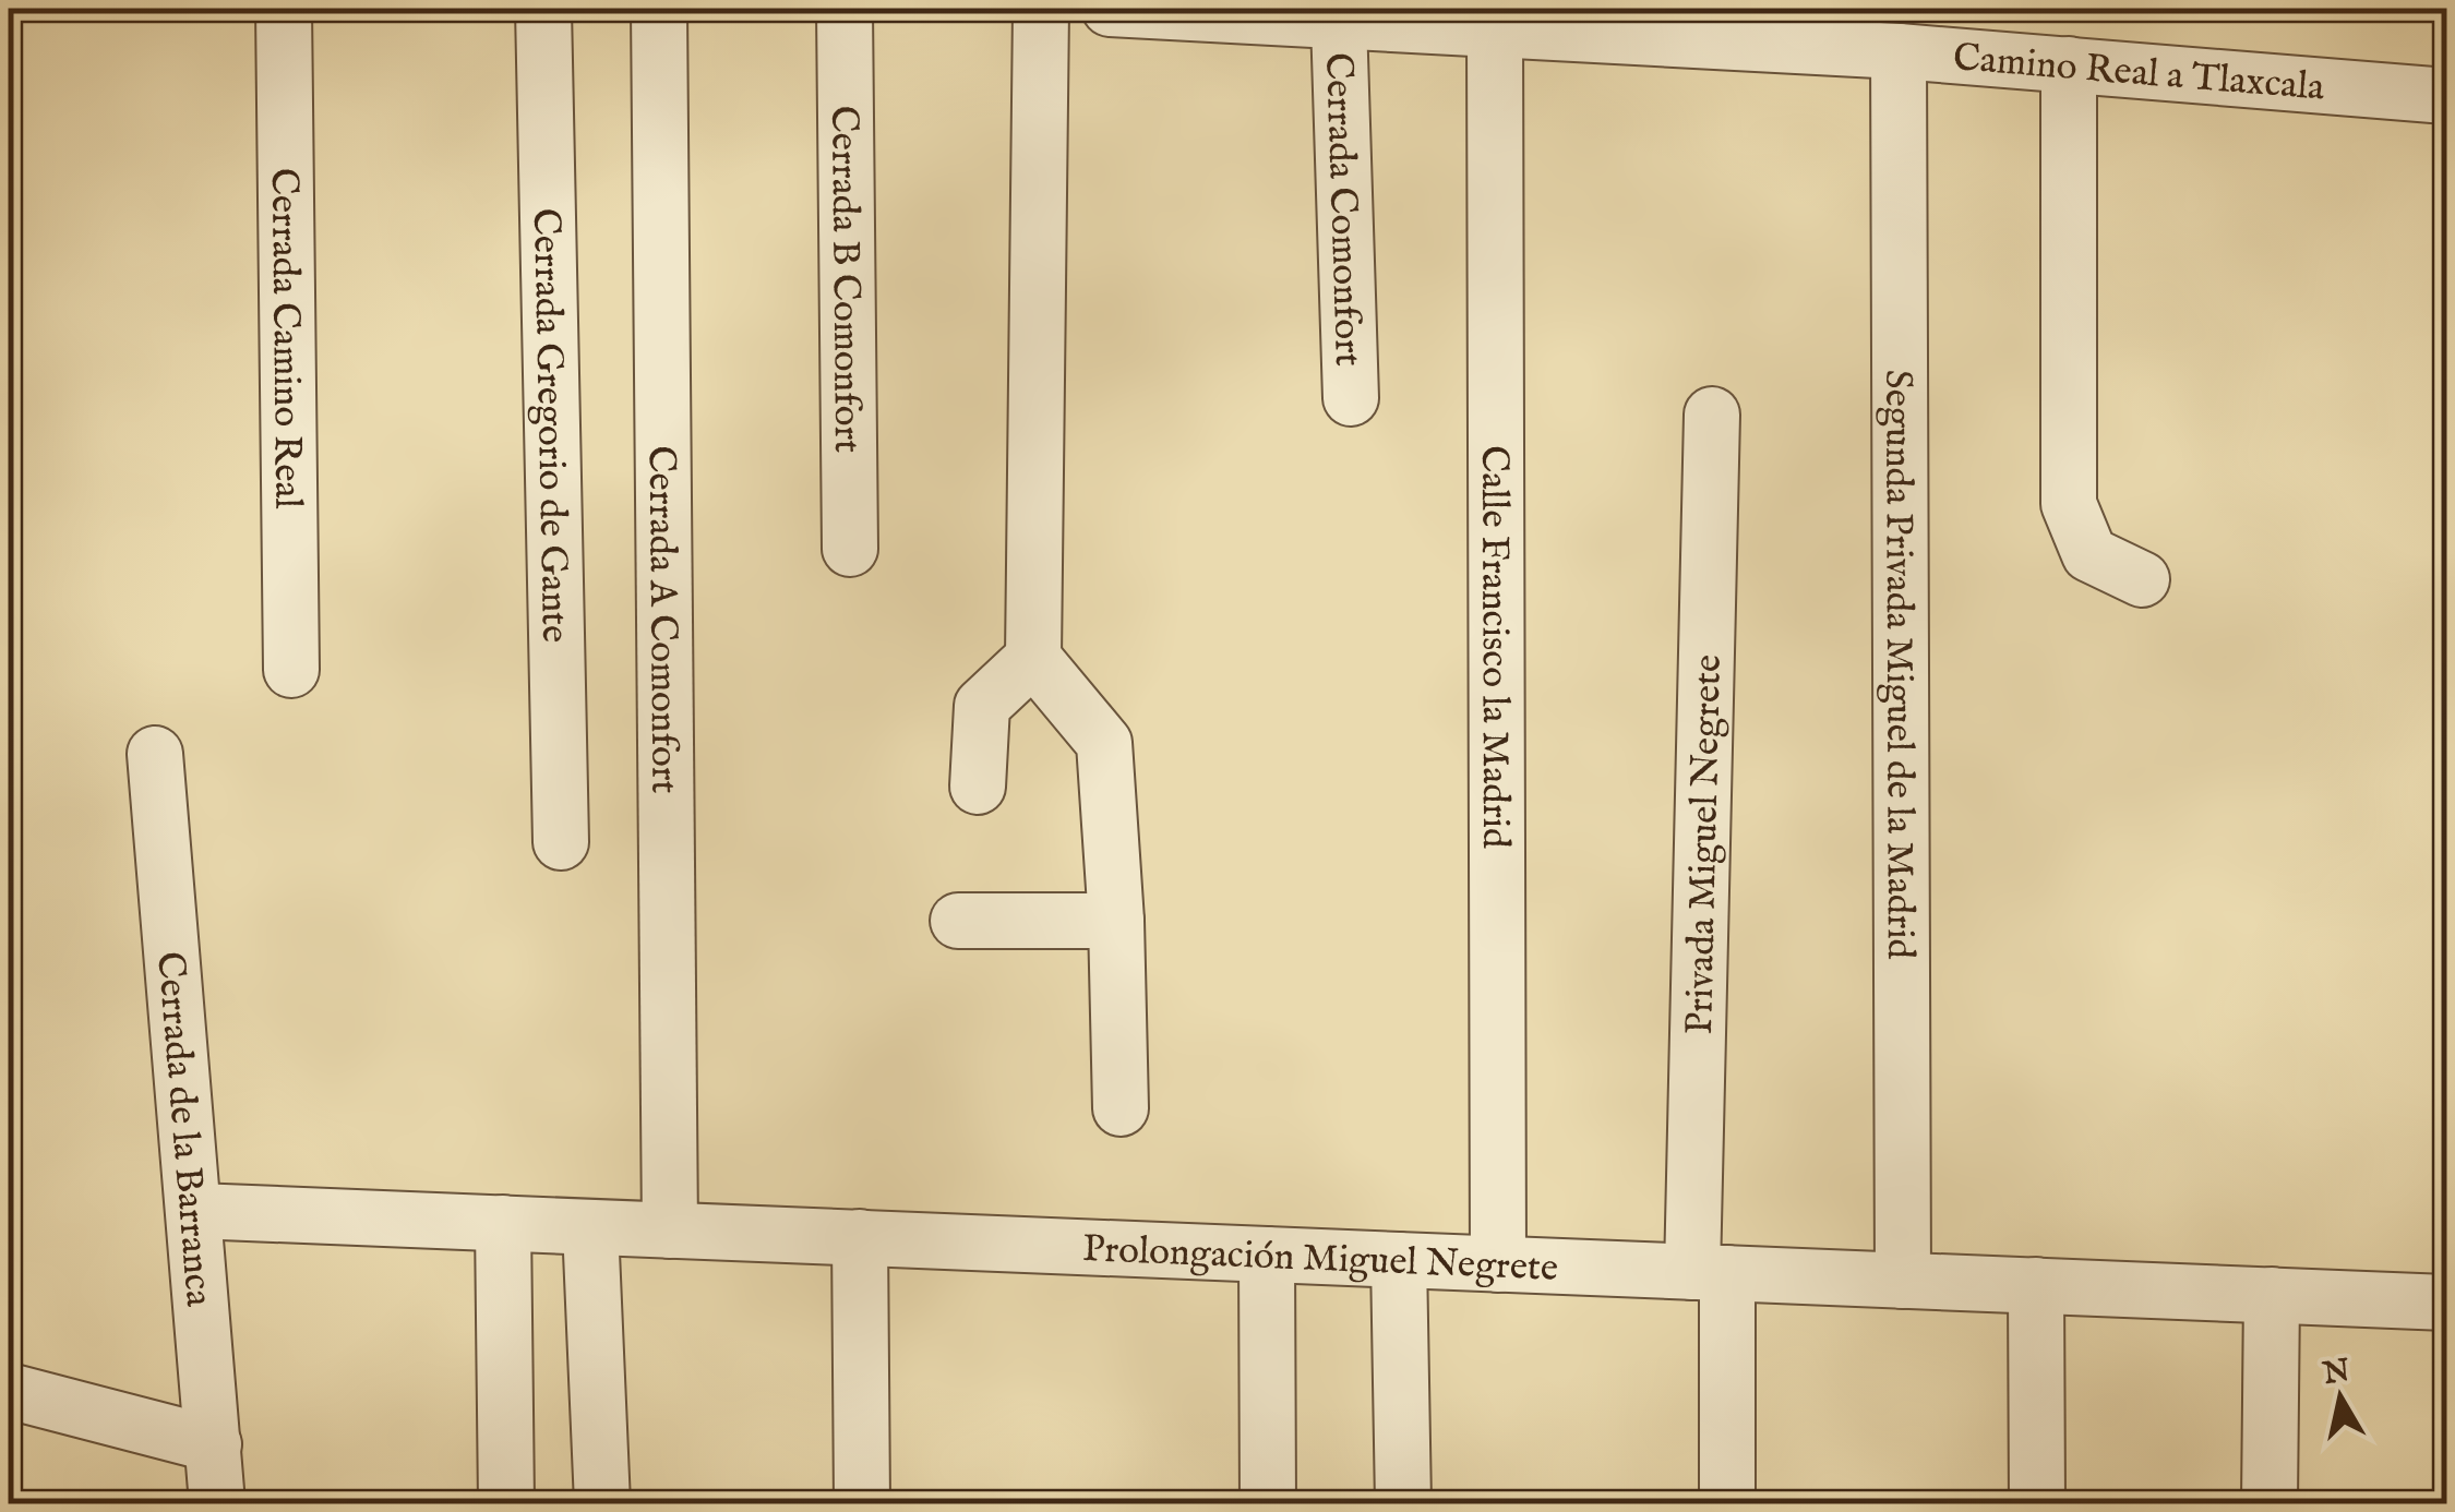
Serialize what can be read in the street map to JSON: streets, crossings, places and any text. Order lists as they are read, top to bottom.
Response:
{
  "streets": {
    "street": [
      "Camino Real a Tlaxcala",
      "Cerrada Comonfort",
      "Cerrada B Comonfort",
      "Cerrada Camino Real",
      "Cerrada Gregorio de Gante",
      "Cerrada A Comonfort",
      "Calle Francisco la Madrid",
      "Segunda Privada Miguel de la Madrid",
      "Privada Miguel Negrete",
      "Cerrada de la Barranca",
      "Prolongación Miguel Negrete"
    ]
  },
  "crossings": [
    ["Camino Real a Tlaxcala", "Cerrada Comonfort"],
    ["Camino Real a Tlaxcala", "Calle Francisco la Madrid"],
    ["Camino Real a Tlaxcala", "Segunda Privada Miguel de la Madrid"],
    ["Cerrada A Comonfort", "Prolongación Miguel Negrete"],
    ["Calle Francisco la Madrid", "Prolongación Miguel Negrete"],
    ["Segunda Privada Miguel de la Madrid", "Prolongación Miguel Negrete"],
    ["Privada Miguel Negrete", "Prolongación Miguel Negrete"],
    ["Cerrada de la Barranca", "Prolongación Miguel Negrete"]
  ],
  "north": "top"
}
